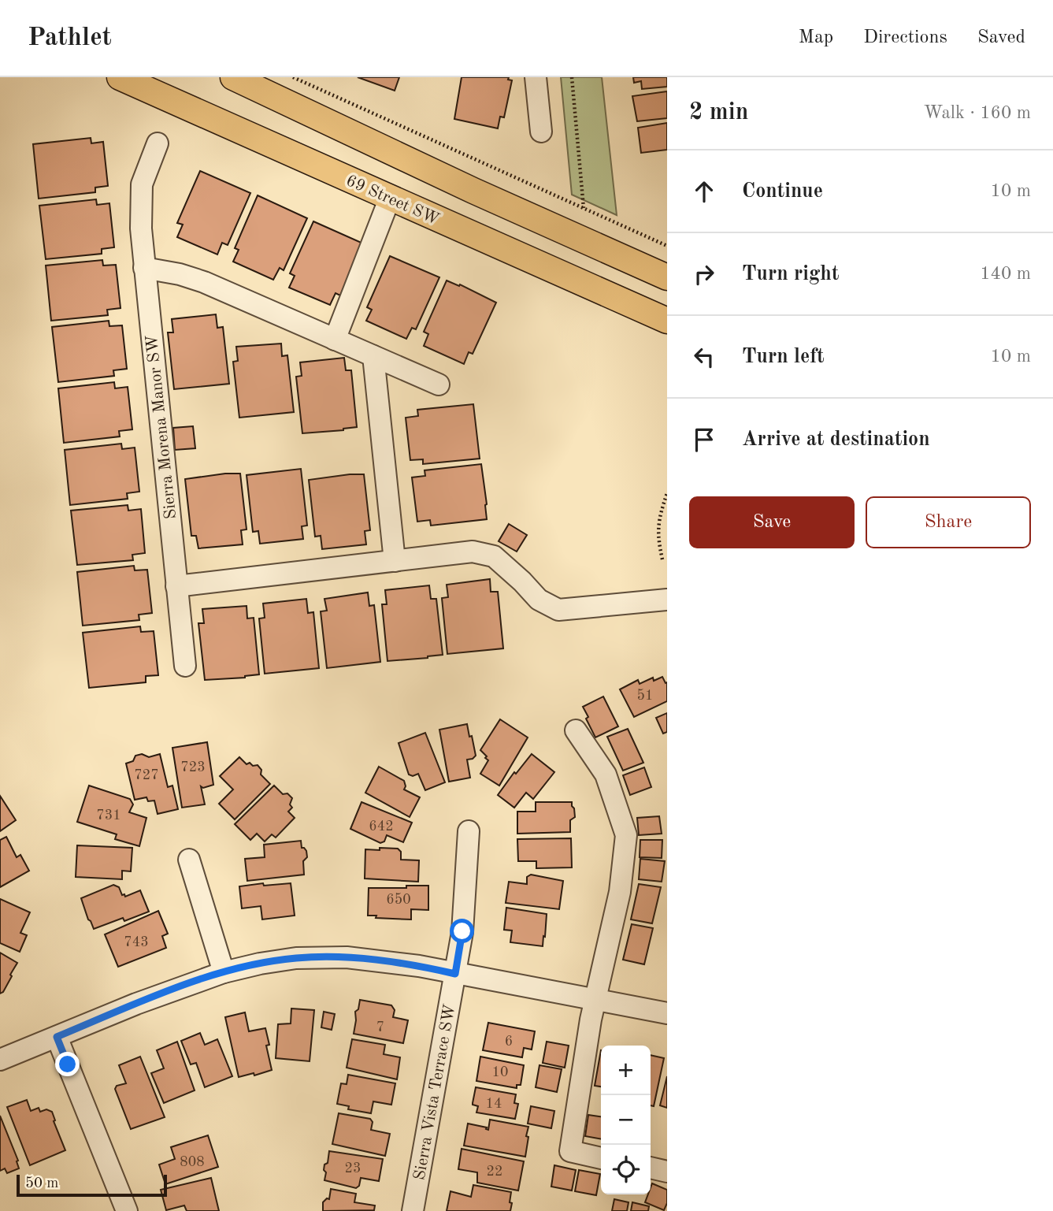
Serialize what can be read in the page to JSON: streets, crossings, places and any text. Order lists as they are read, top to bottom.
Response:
{
  "streets": {
    "main road": ["69 Street SW"],
    "street": ["Sierra Morena Manor SW", "Sierra Vista Terrace SW"]
  },
  "house_numbers": [
    "51",
    "723",
    "727",
    "731",
    "642",
    "650",
    "743",
    "7",
    "6",
    "10",
    "14",
    "808",
    "23",
    "22"
  ],
  "scale_bar": "50 m",
  "page": {
    "header": "Pathlet",
    "nav": ["Map", "Directions", "Saved"],
    "heading": ["2 min", "Walk · 160 m"],
    "list": [
      ["Continue", "10 m"],
      ["Turn right", "140 m"],
      ["Turn left", "10 m"],
      "Arrive at destination"
    ],
    "buttons": ["Save", "Share"],
    "map_buttons": ["+", "−"],
    "scale": "50 m"
  }
}
